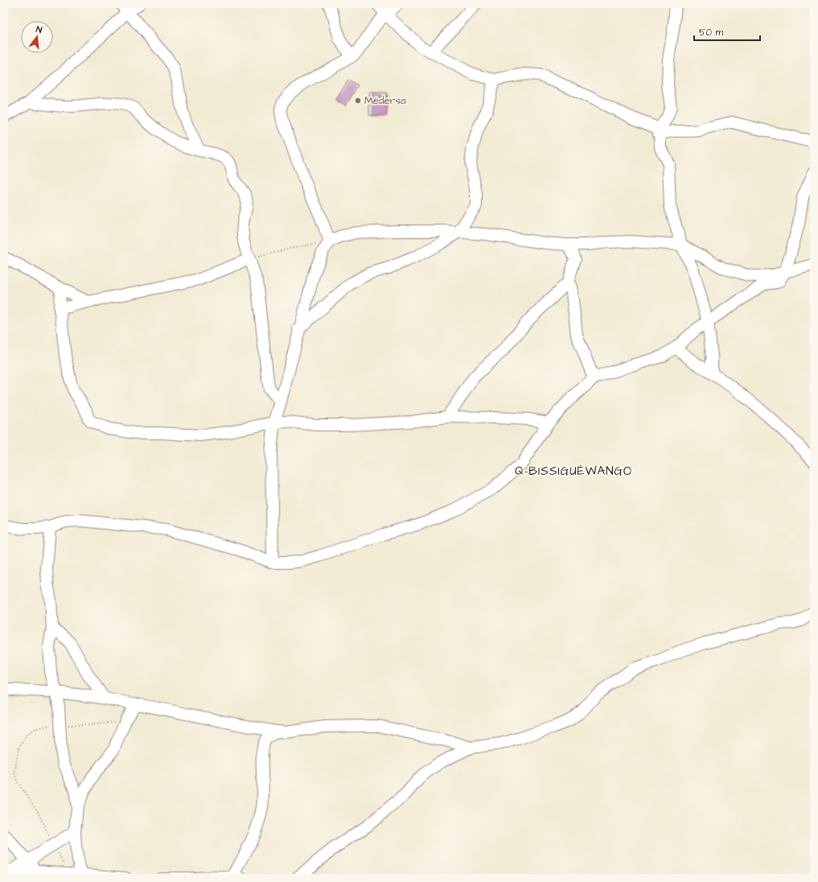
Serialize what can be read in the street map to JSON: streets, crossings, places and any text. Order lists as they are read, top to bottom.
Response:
{
  "districts": ["Q-BISSIGUÉWANGO"],
  "places": ["Médersa"],
  "scale_bar": "50 m",
  "north": "top"
}
